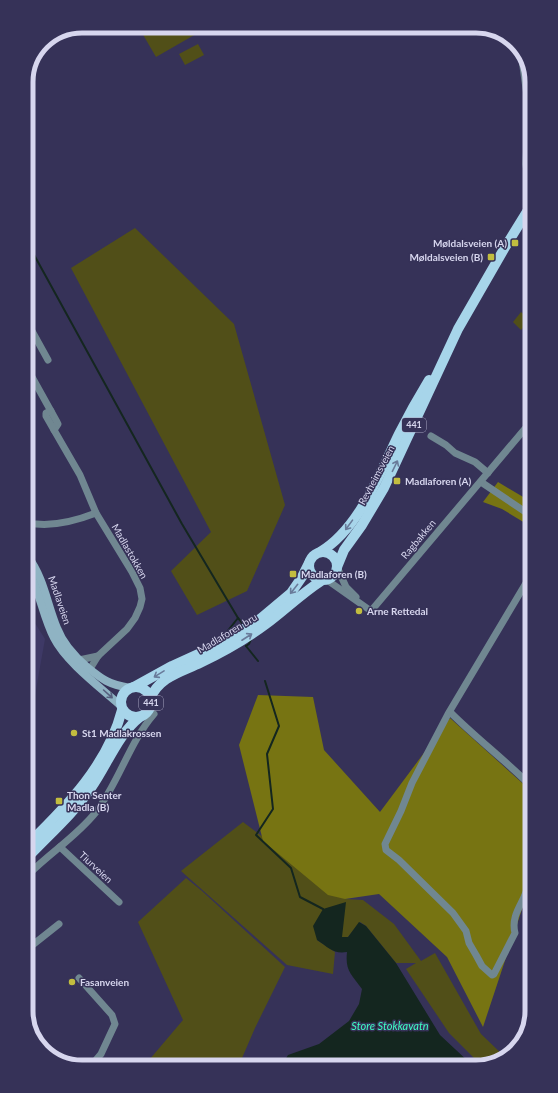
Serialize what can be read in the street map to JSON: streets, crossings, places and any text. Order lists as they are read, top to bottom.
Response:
{
  "streets": {
    "main road": [
      "441",
      "Revheimsveien",
      "Madlaveien",
      "Madlaforen bru"
    ],
    "street": ["Ragbakken", "Madlastokken", "Tiurveien"]
  },
  "crossings": [
    ["441", "Revheimsveien"],
    ["441", "Madlaveien"],
    ["441", "Madlaforen bru"],
    ["Madlastokken", "Madlaveien"]
  ],
  "water": ["Store Stokkavatn"],
  "places": {
    "transit": [
      "Møldalsveien (A)",
      "Møldalsveien (B)",
      "Madlaforen (A)",
      "Madlaforen (B)",
      "Thon Senter Madla (B)"
    ],
    "other": ["Arne Rettedal", "St1 Madlakrossen", "Fasanveien"]
  }
}
